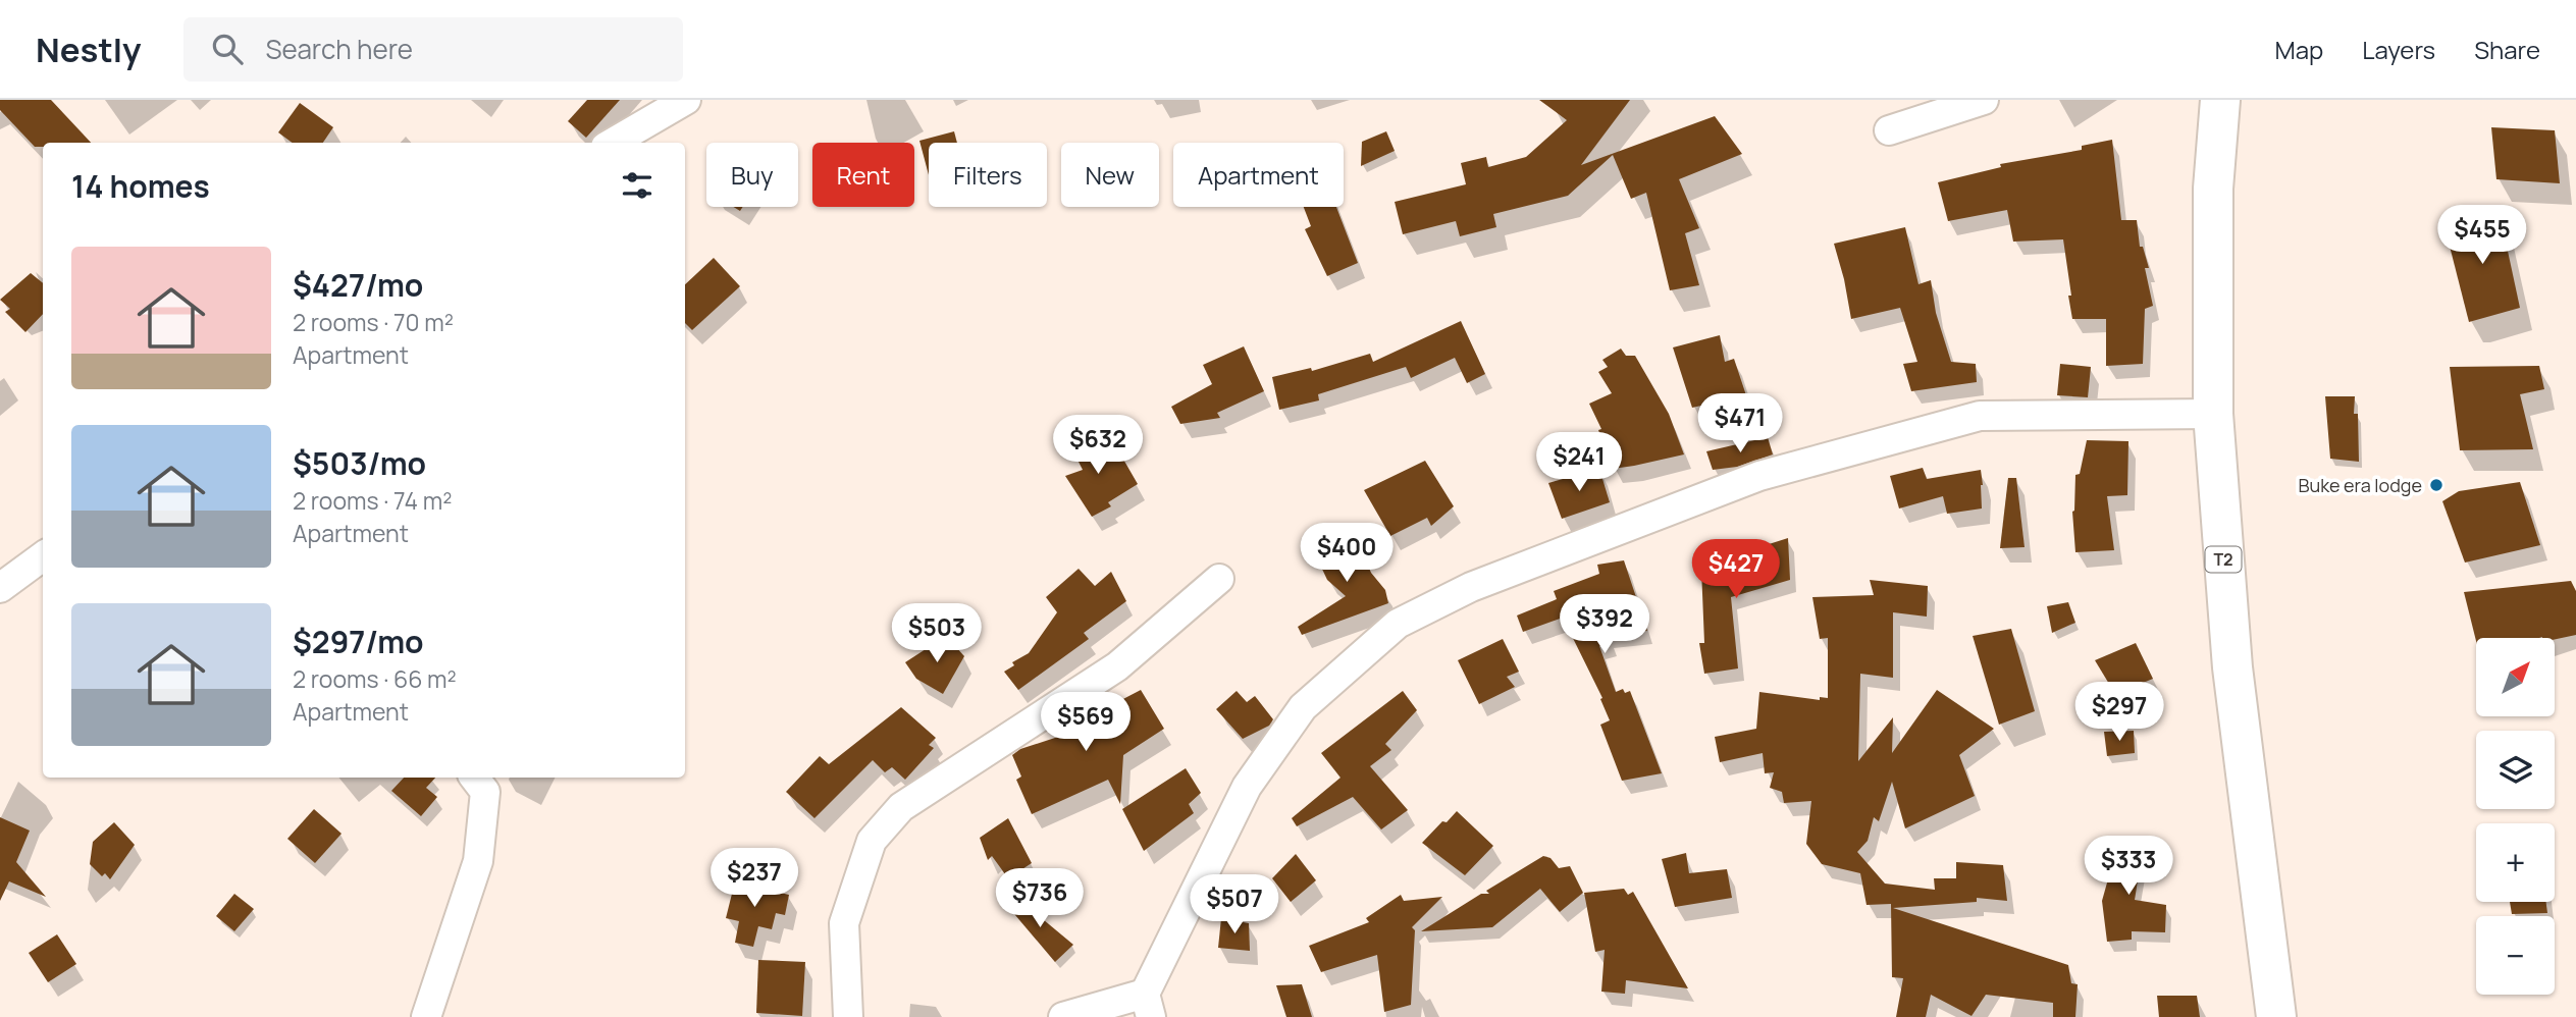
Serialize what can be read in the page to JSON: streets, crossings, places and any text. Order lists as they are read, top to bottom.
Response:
{
  "streets": {
    "highway": ["T2"]
  },
  "places": ["Buke era lodge"],
  "north": "top right",
  "page": {
    "header": "Nestly",
    "search": "Search here",
    "nav": ["Map", "Layers", "Share"],
    "chip": [
      "Buy",
      "Rent",
      "Filters",
      "New",
      "Apartment"
    ],
    "heading": "14 homes",
    "price": [
      "$455",
      "$471",
      "$632",
      "$241",
      "$400",
      "$427",
      "$392",
      "$503",
      "$297",
      "$569",
      "$333",
      "$237",
      "$736",
      "$507"
    ],
    "list": [
      {
        "name": "$427/mo",
        "note": "2 rooms · 70 m² · Apartment"
      },
      {
        "name": "$503/mo",
        "note": "2 rooms · 74 m² · Apartment"
      },
      {
        "name": "$297/mo",
        "note": "2 rooms · 66 m² · Apartment"
      }
    ],
    "map_buttons": ["+", "−"]
  }
}
